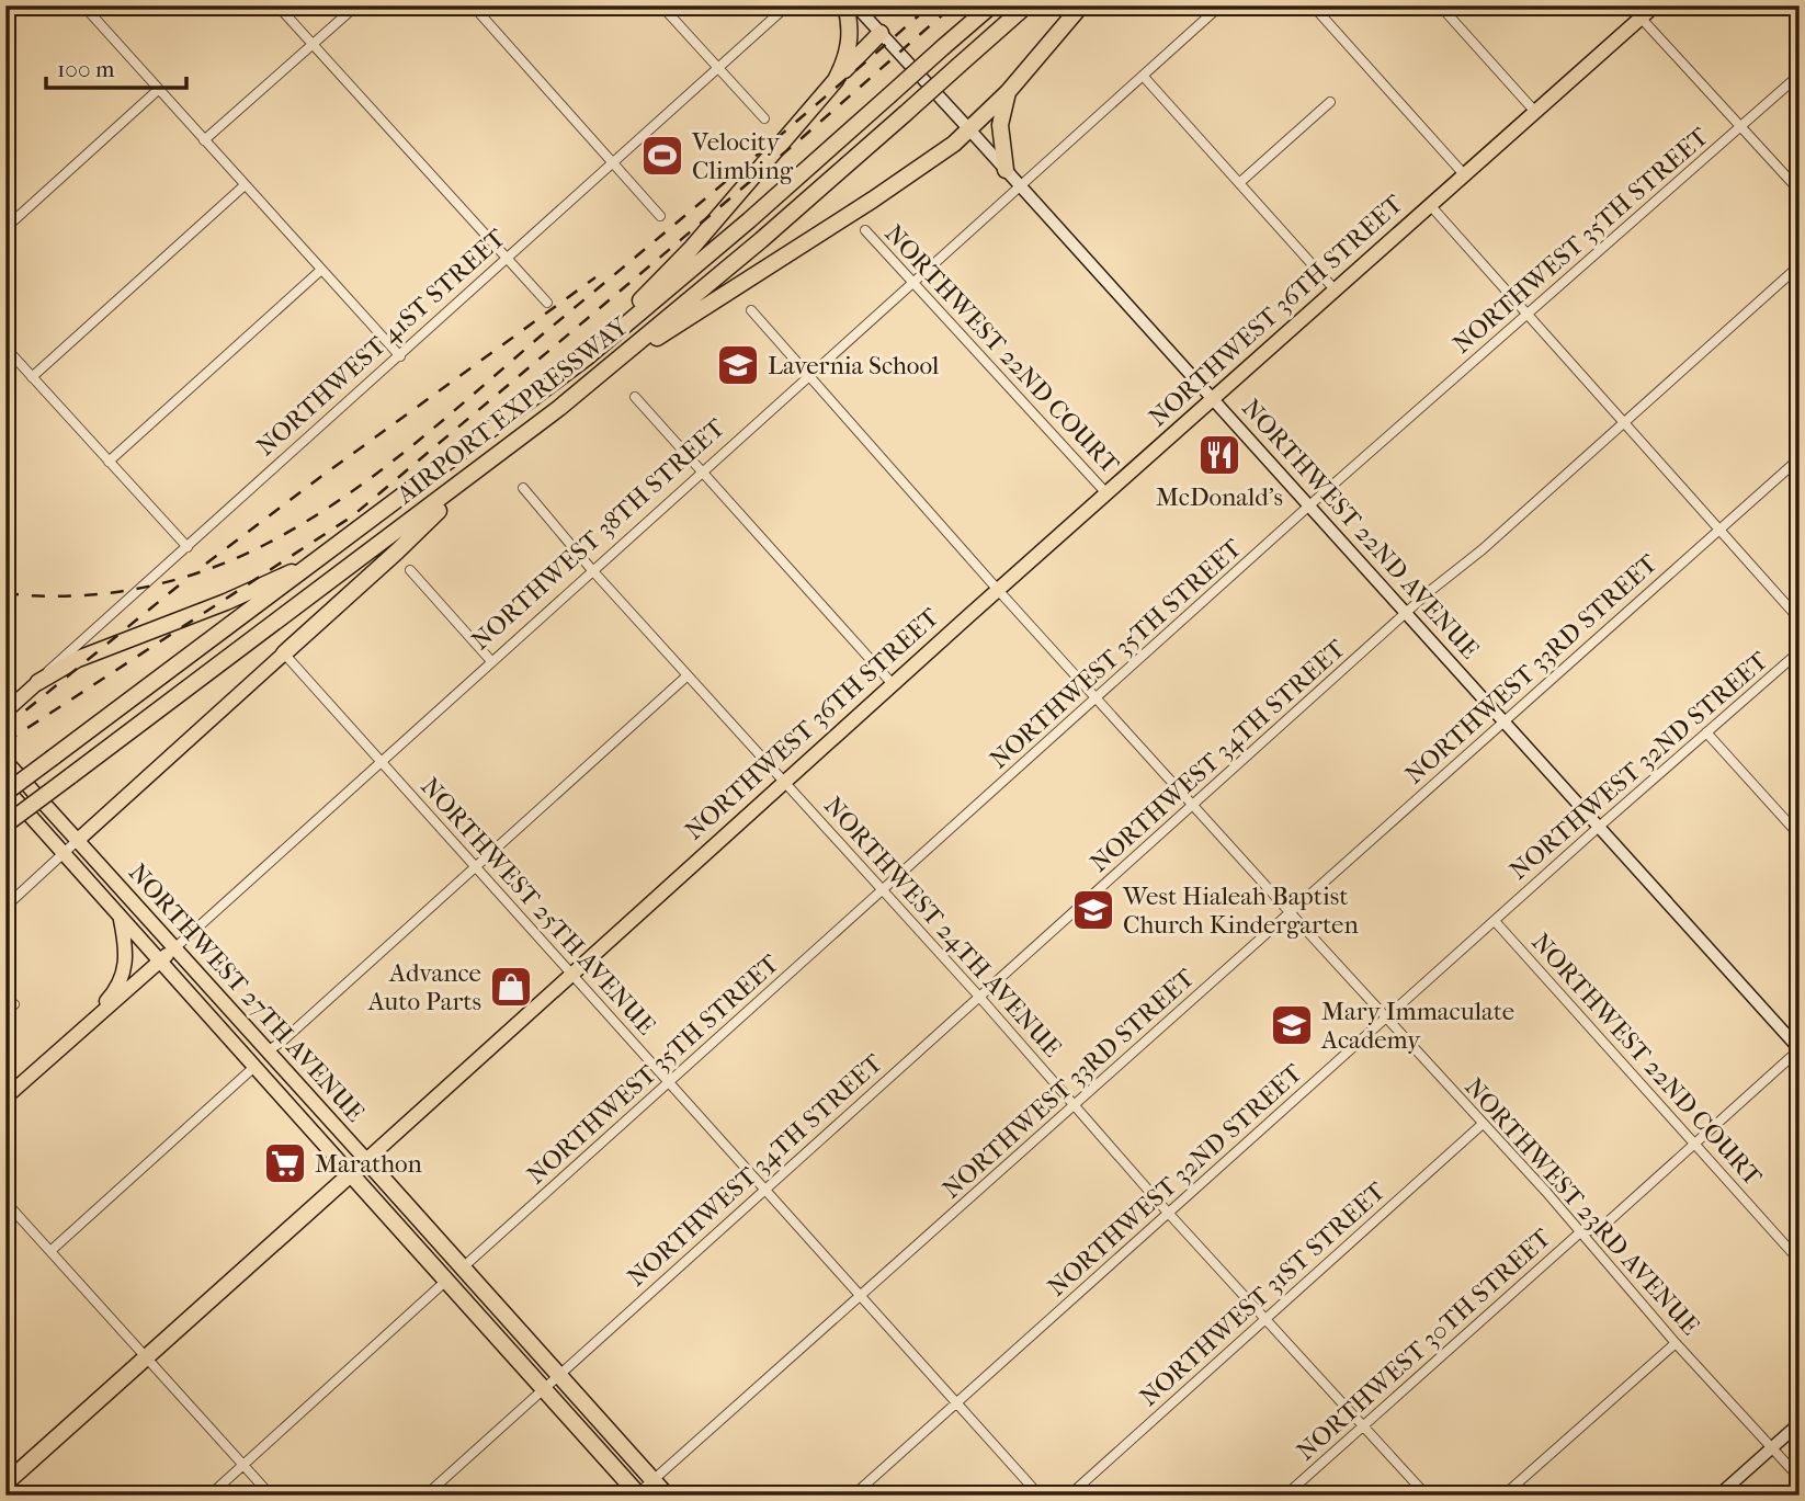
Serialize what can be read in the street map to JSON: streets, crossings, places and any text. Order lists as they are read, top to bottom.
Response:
{
  "streets": {
    "highway": ["NORTHWEST 36TH STREET", "AIRPORT EXPRESSWAY", "NORTHWEST 27TH AVENUE"],
    "main road": ["NORTHWEST 41ST STREET", "NORTHWEST 22ND AVENUE", "NORTHWEST 38TH STREET"],
    "street": [
      "NORTHWEST 35TH STREET",
      "NORTHWEST 22ND COURT",
      "NORTHWEST 33RD STREET",
      "NORTHWEST 34TH STREET",
      "NORTHWEST 32ND STREET",
      "NORTHWEST 25TH AVENUE",
      "NORTHWEST 24TH AVENUE",
      "NORTHWEST 23RD AVENUE",
      "NORTHWEST 31ST STREET",
      "NORTHWEST 30TH STREET"
    ]
  },
  "crossings": [
    ["NORTHWEST 35TH STREET", "NORTHWEST 22ND AVENUE"],
    ["NORTHWEST 35TH STREET", "NORTHWEST 25TH AVENUE"],
    ["NORTHWEST 35TH STREET", "NORTHWEST 24TH AVENUE"],
    ["NORTHWEST 35TH STREET", "NORTHWEST 27TH AVENUE"],
    ["NORTHWEST 35TH STREET", "NORTHWEST 23RD AVENUE"],
    ["NORTHWEST 36TH STREET", "NORTHWEST 22ND COURT"],
    ["NORTHWEST 36TH STREET", "NORTHWEST 22ND AVENUE"],
    ["NORTHWEST 36TH STREET", "NORTHWEST 25TH AVENUE"],
    ["NORTHWEST 36TH STREET", "NORTHWEST 24TH AVENUE"],
    ["NORTHWEST 36TH STREET", "NORTHWEST 27TH AVENUE"],
    ["NORTHWEST 36TH STREET", "NORTHWEST 23RD AVENUE"],
    ["NORTHWEST 22ND COURT", "NORTHWEST 38TH STREET"],
    ["NORTHWEST 22ND COURT", "NORTHWEST 32ND STREET"],
    ["NORTHWEST 22ND COURT", "NORTHWEST 30TH STREET"],
    ["AIRPORT EXPRESSWAY", "NORTHWEST 27TH AVENUE"],
    ["NORTHWEST 22ND AVENUE", "NORTHWEST 38TH STREET"],
    ["NORTHWEST 22ND AVENUE", "NORTHWEST 33RD STREET"],
    ["NORTHWEST 22ND AVENUE", "NORTHWEST 34TH STREET"],
    ["NORTHWEST 22ND AVENUE", "NORTHWEST 32ND STREET"],
    ["NORTHWEST 22ND AVENUE", "NORTHWEST 30TH STREET"],
    ["NORTHWEST 38TH STREET", "NORTHWEST 25TH AVENUE"],
    ["NORTHWEST 38TH STREET", "NORTHWEST 24TH AVENUE"],
    ["NORTHWEST 38TH STREET", "NORTHWEST 27TH AVENUE"],
    ["NORTHWEST 38TH STREET", "NORTHWEST 23RD AVENUE"],
    ["NORTHWEST 33RD STREET", "NORTHWEST 25TH AVENUE"],
    ["NORTHWEST 33RD STREET", "NORTHWEST 24TH AVENUE"],
    ["NORTHWEST 33RD STREET", "NORTHWEST 27TH AVENUE"],
    ["NORTHWEST 33RD STREET", "NORTHWEST 23RD AVENUE"],
    ["NORTHWEST 34TH STREET", "NORTHWEST 25TH AVENUE"],
    ["NORTHWEST 34TH STREET", "NORTHWEST 24TH AVENUE"],
    ["NORTHWEST 34TH STREET", "NORTHWEST 27TH AVENUE"],
    ["NORTHWEST 34TH STREET", "NORTHWEST 23RD AVENUE"],
    ["NORTHWEST 32ND STREET", "NORTHWEST 25TH AVENUE"],
    ["NORTHWEST 32ND STREET", "NORTHWEST 24TH AVENUE"],
    ["NORTHWEST 32ND STREET", "NORTHWEST 23RD AVENUE"],
    ["NORTHWEST 24TH AVENUE", "NORTHWEST 31ST STREET"],
    ["NORTHWEST 24TH AVENUE", "NORTHWEST 30TH STREET"],
    ["NORTHWEST 23RD AVENUE", "NORTHWEST 31ST STREET"],
    ["NORTHWEST 23RD AVENUE", "NORTHWEST 30TH STREET"]
  ],
  "places": {
    "sports": ["Velocity Climbing"],
    "school or university": ["Lavernia School", "West Hialeah Baptist Church Kindergarten", "Mary Immaculate Academy"],
    "restaurant": ["McDonald's"],
    "shop": ["Advance Auto Parts"],
    "supermarket": ["Marathon"]
  },
  "scale_bar": "100 m"
}
